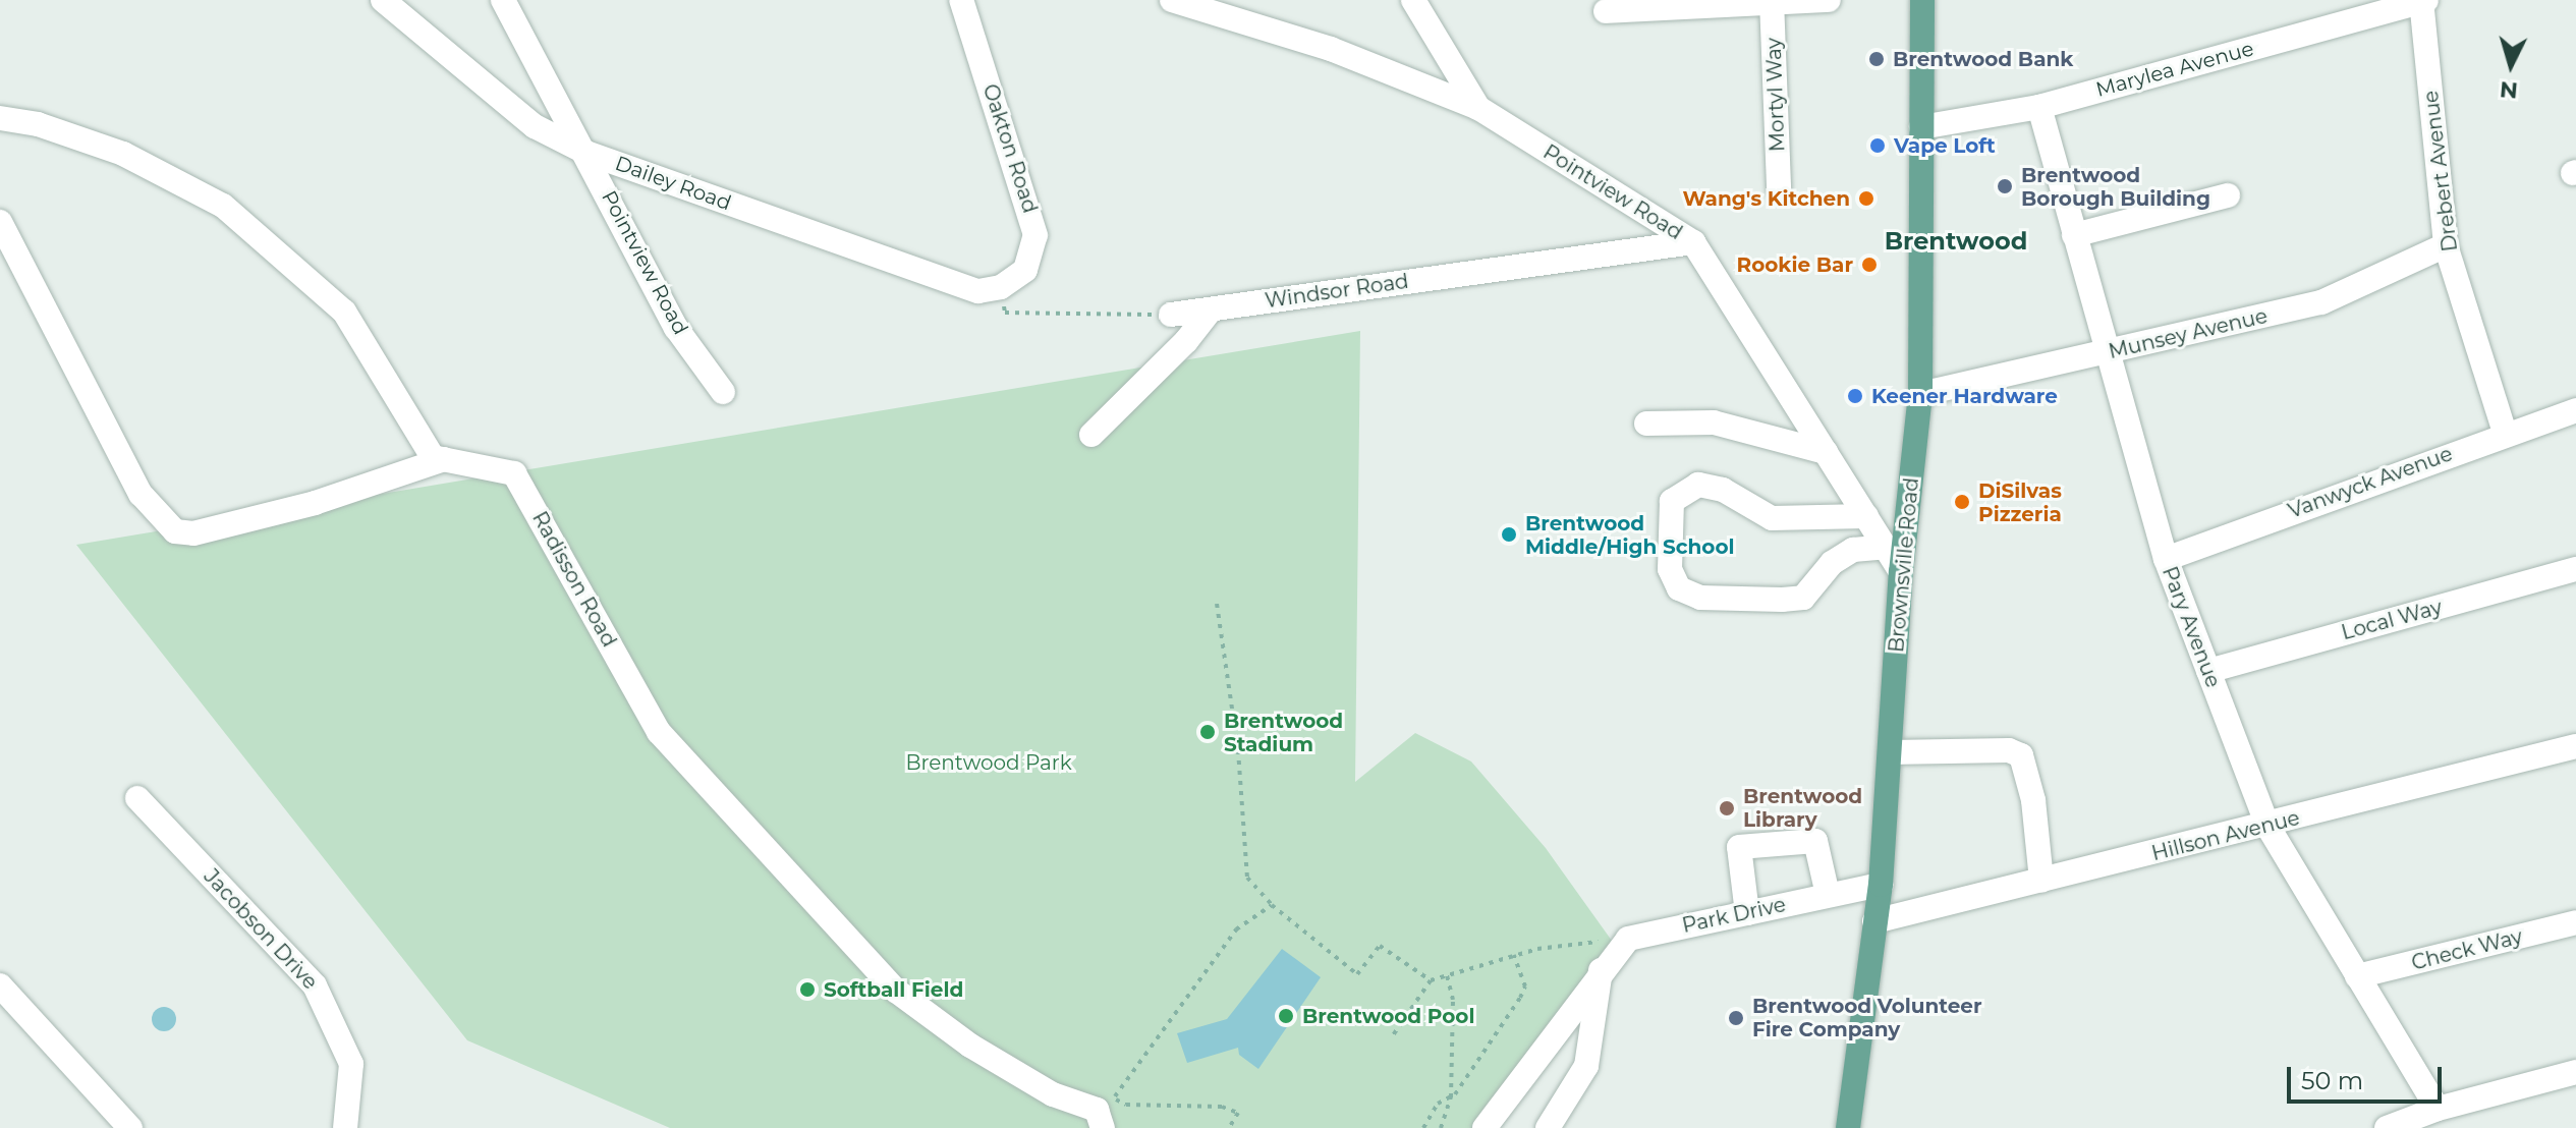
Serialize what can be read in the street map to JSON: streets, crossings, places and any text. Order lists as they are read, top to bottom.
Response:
{
  "streets": {
    "main road": ["Brownsville Road"],
    "street": [
      "Marylea Avenue",
      "Mortyl Way",
      "Oakton Road",
      "Drebert Avenue",
      "Dailey Road",
      "Pointview Road",
      "Windsor Road",
      "Munsey Avenue",
      "Vanwyck Avenue",
      "Radisson Road",
      "Local Way",
      "Pary Avenue",
      "Hillson Avenue",
      "Park Drive",
      "Jacobson Drive",
      "Check Way"
    ]
  },
  "crossings": [
    ["Marylea Avenue", "Drebert Avenue"],
    ["Marylea Avenue", "Brownsville Road"],
    ["Marylea Avenue", "Pary Avenue"],
    ["Oakton Road", "Dailey Road"],
    ["Drebert Avenue", "Munsey Avenue"],
    ["Drebert Avenue", "Vanwyck Avenue"],
    ["Dailey Road", "Pointview Road"],
    ["Pointview Road", "Windsor Road"],
    ["Pointview Road", "Brownsville Road"],
    ["Munsey Avenue", "Brownsville Road"],
    ["Munsey Avenue", "Pary Avenue"],
    ["Vanwyck Avenue", "Pary Avenue"],
    ["Brownsville Road", "Hillson Avenue"],
    ["Brownsville Road", "Park Drive"],
    ["Local Way", "Pary Avenue"],
    ["Pary Avenue", "Hillson Avenue"],
    ["Pary Avenue", "Check Way"]
  ],
  "districts": ["Brentwood"],
  "parks": ["Brentwood Park"],
  "places": [
    "Brentwood Bank",
    "Vape Loft",
    "Brentwood Borough Building",
    "Wang's Kitchen",
    "Rookie Bar",
    "Keener Hardware",
    "DiSilvas Pizzeria",
    "Brentwood Middle/High School",
    "Brentwood Stadium",
    "Brentwood Library",
    "Softball Field",
    "Brentwood Pool",
    "Brentwood Volunteer Fire Company"
  ],
  "scale_bar": "50 m",
  "north": "bottom"
}
